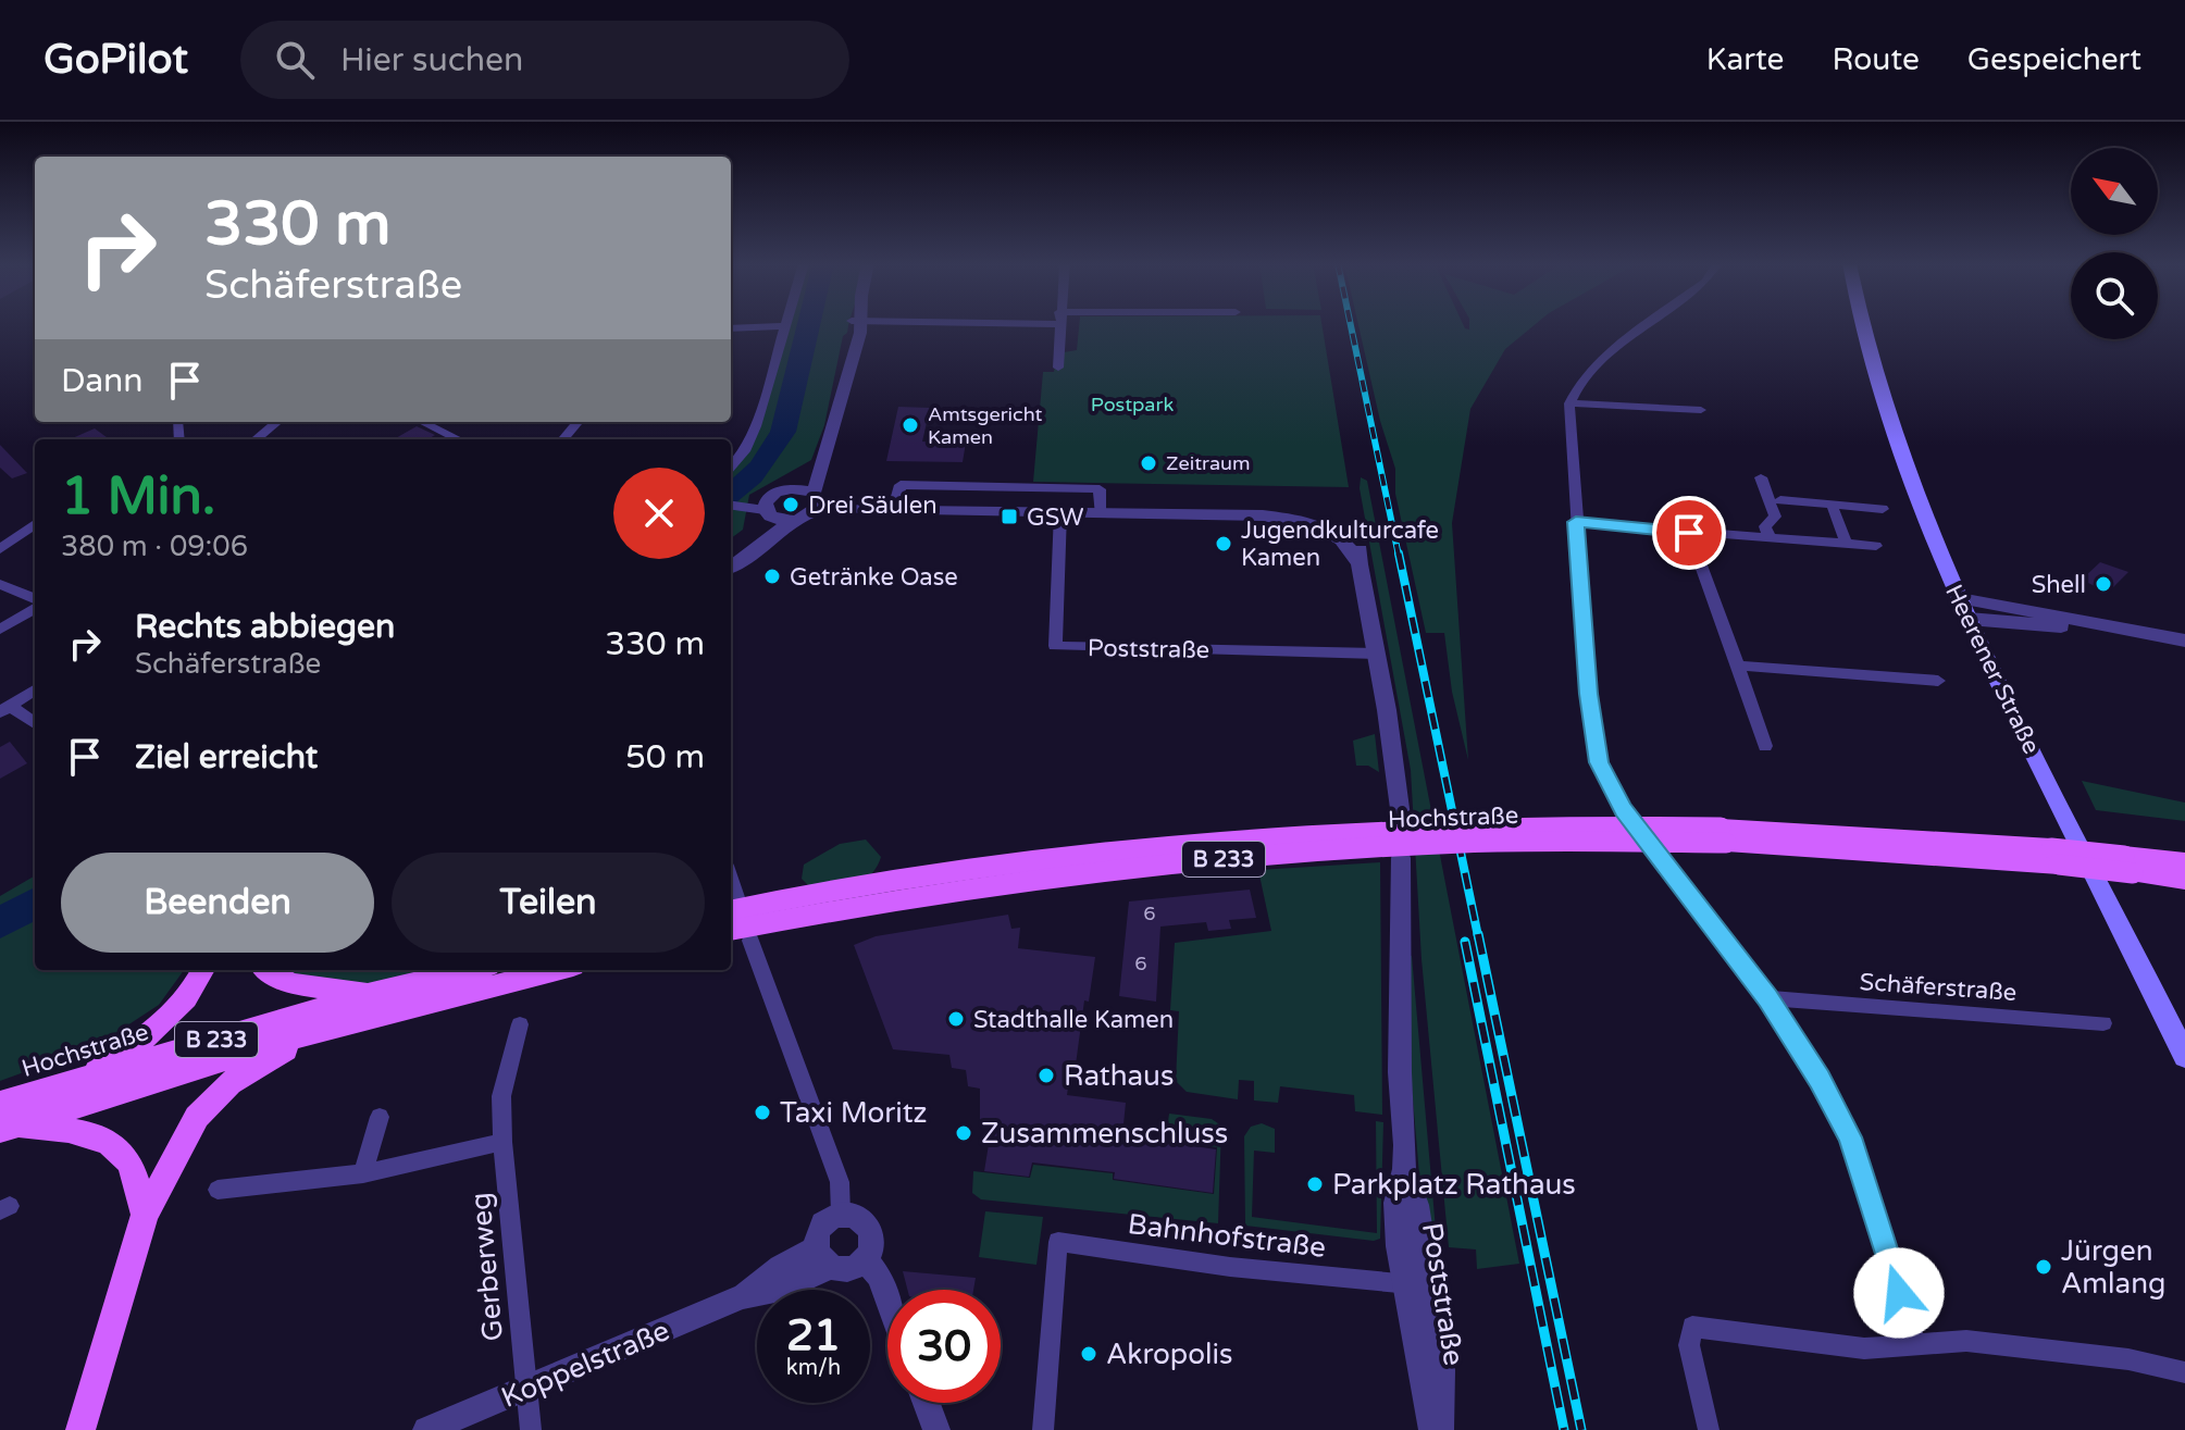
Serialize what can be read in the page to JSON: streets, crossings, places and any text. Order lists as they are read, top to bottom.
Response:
{
  "streets": {
    "main road": ["Heerener Straße", "Hochstraße", "B 233"],
    "street": [
      "Poststraße",
      "Schäferstraße",
      "Bahnhofstraße",
      "Gerberweg",
      "Koppelstraße"
    ]
  },
  "crossings": [
    ["Poststraße", "Bahnhofstraße"],
    ["Gerberweg", "Koppelstraße"]
  ],
  "parks": ["Postpark"],
  "places": {
    "other": [
      "Amtsgericht Kamen",
      "Zeitraum",
      "Drei Säulen",
      "Jugendkulturcafe Kamen",
      "Getränke Oase",
      "Shell",
      "Stadthalle Kamen",
      "Rathaus",
      "Taxi Moritz",
      "Zusammenschluss",
      "Parkplatz Rathaus",
      "Jürgen Amlang",
      "Akropolis"
    ],
    "transit": ["GSW"]
  },
  "house_numbers": ["6", "6"],
  "north": "top left",
  "page": {
    "header": "GoPilot",
    "search": "Hier suchen",
    "nav": ["Karte", "Route", "Gespeichert"],
    "turn": ["330 m", "Schäferstraße"],
    "then": "Dann",
    "heading": ["1 Min.", "380 m · 09:06"],
    "list": [
      {
        "name": "Rechts abbiegen",
        "note": "Schäferstraße",
        "value": "330 m"
      },
      {
        "name": "Ziel erreicht",
        "value": "50 m"
      }
    ],
    "buttons": ["Beenden", "Teilen"],
    "speed": "21 km/h",
    "limit": "30"
  }
}
